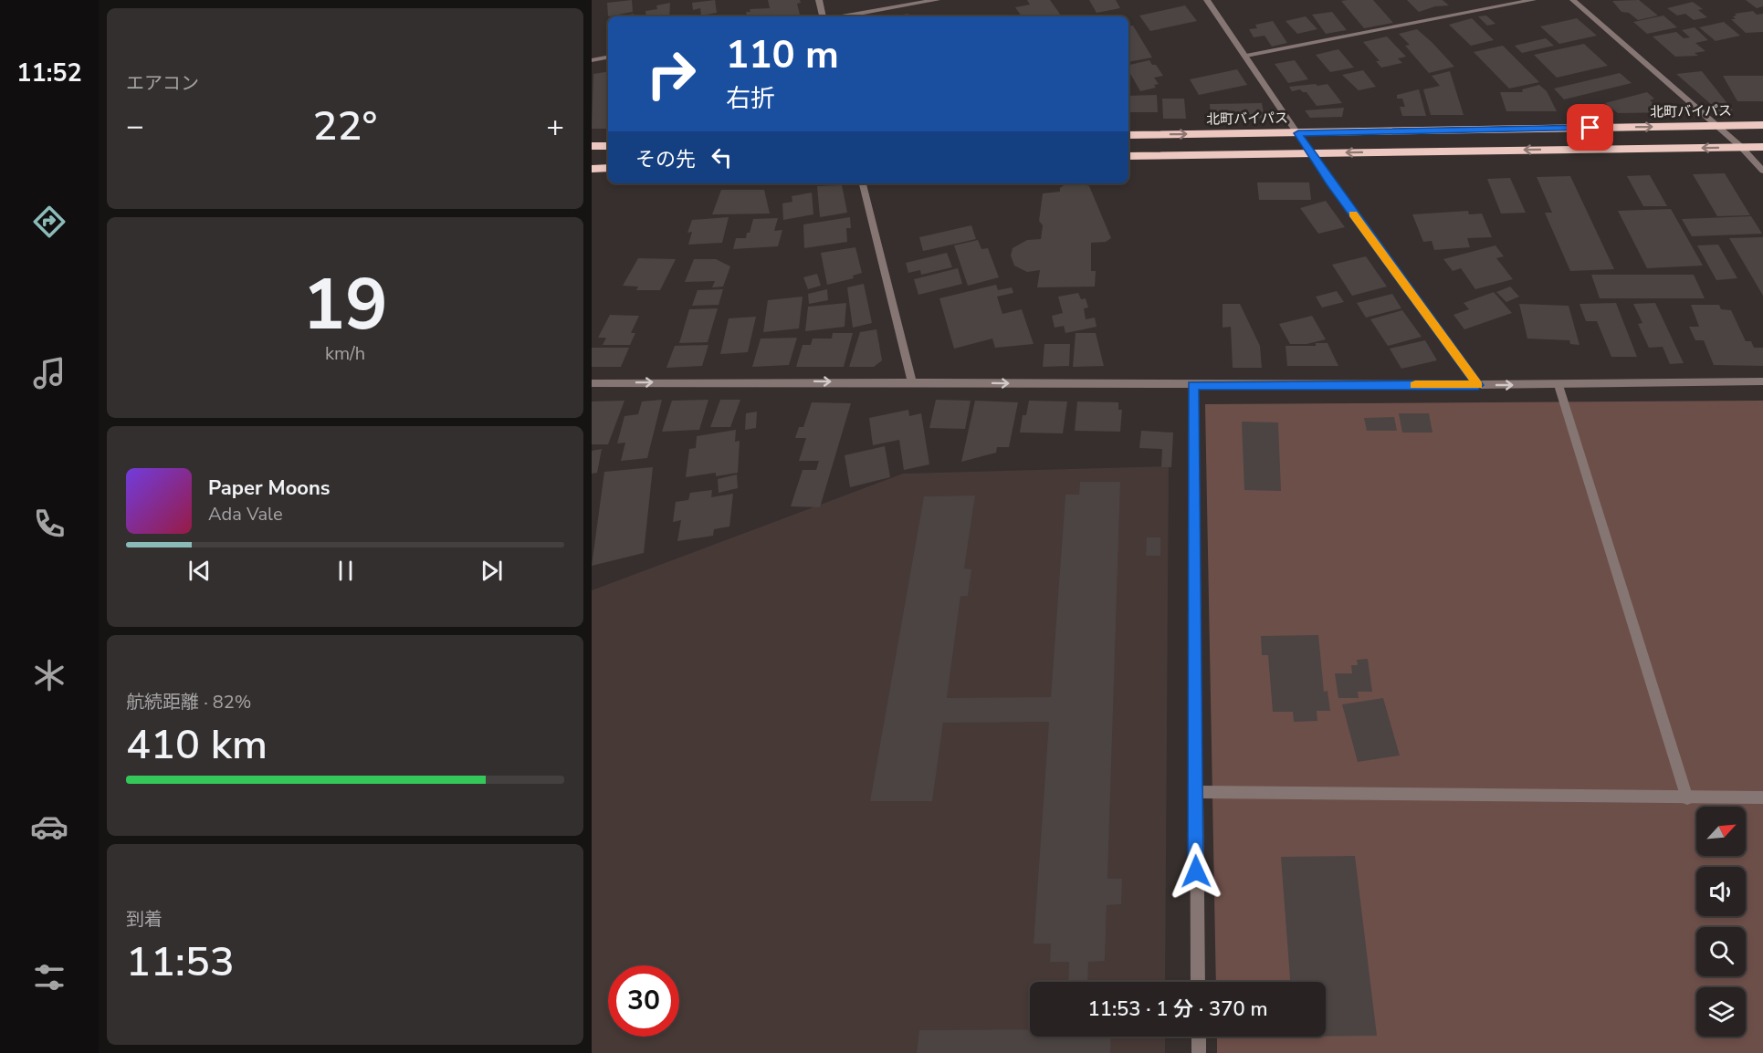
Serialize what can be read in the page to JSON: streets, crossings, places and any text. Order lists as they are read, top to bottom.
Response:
{
  "streets": {
    "highway": ["北町バイパス"]
  },
  "north": "top right",
  "page": {
    "tabs": "11:52",
    "tile": [
      "エアコン",
      ["19", "km/h"],
      ["航続距離 · 82%", "410 km"],
      ["到着", "11:53"]
    ],
    "turn": ["110 m", "右折"],
    "heat": ["−", "22°", "+"],
    "then": "その先",
    "song": ["Paper Moons", "Ada Vale"],
    "limit": "30",
    "trip": "11:53 · 1 分 · 370 m"
  }
}
